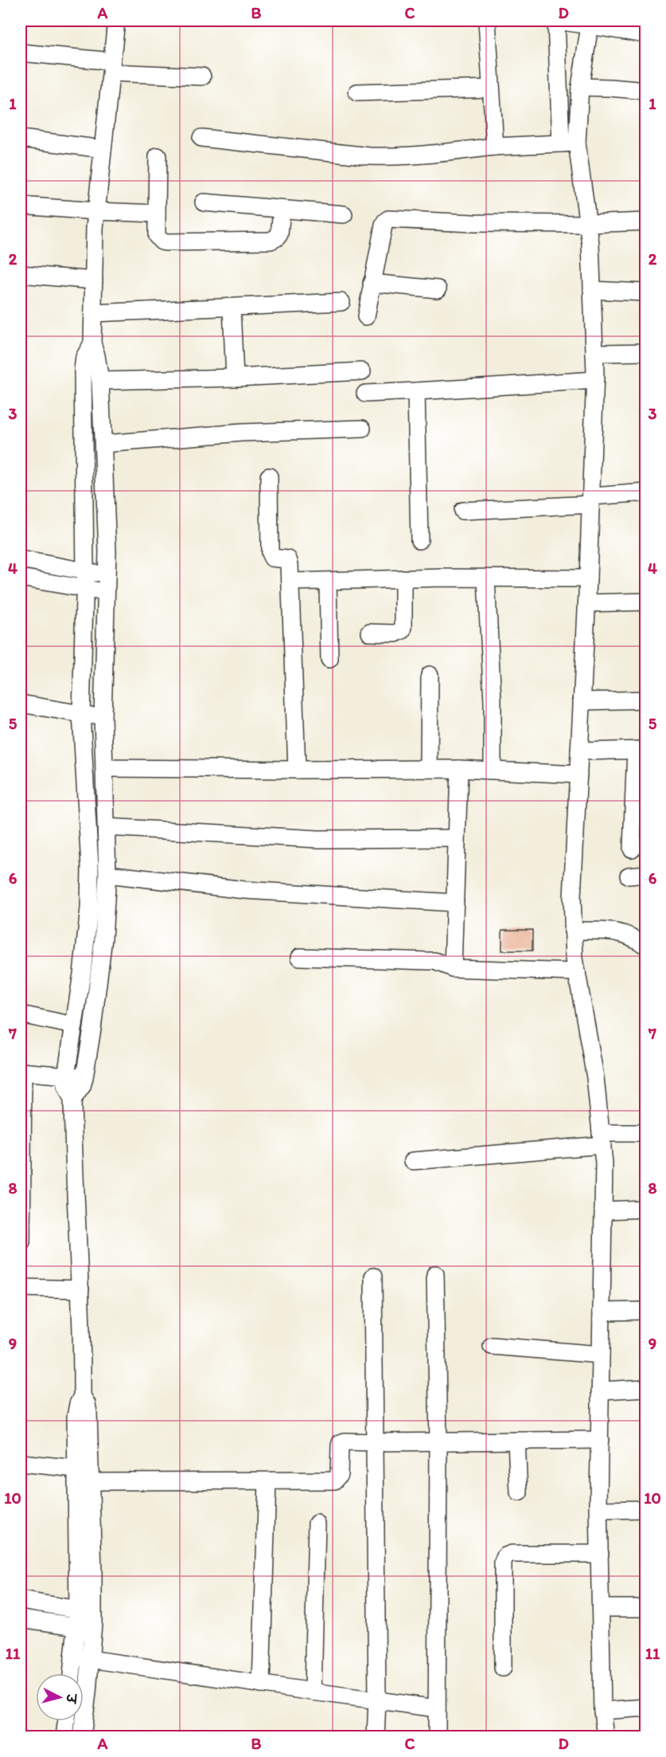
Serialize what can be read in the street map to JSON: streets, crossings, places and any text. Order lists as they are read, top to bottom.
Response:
{
  "north": "right",
  "grid": {
    "columns": [
      "A",
      "B",
      "C",
      "D"
    ],
    "rows": [
      "1",
      "2",
      "3",
      "4",
      "5",
      "6",
      "7",
      "8",
      "9",
      "10",
      "11"
    ]
  }
}
